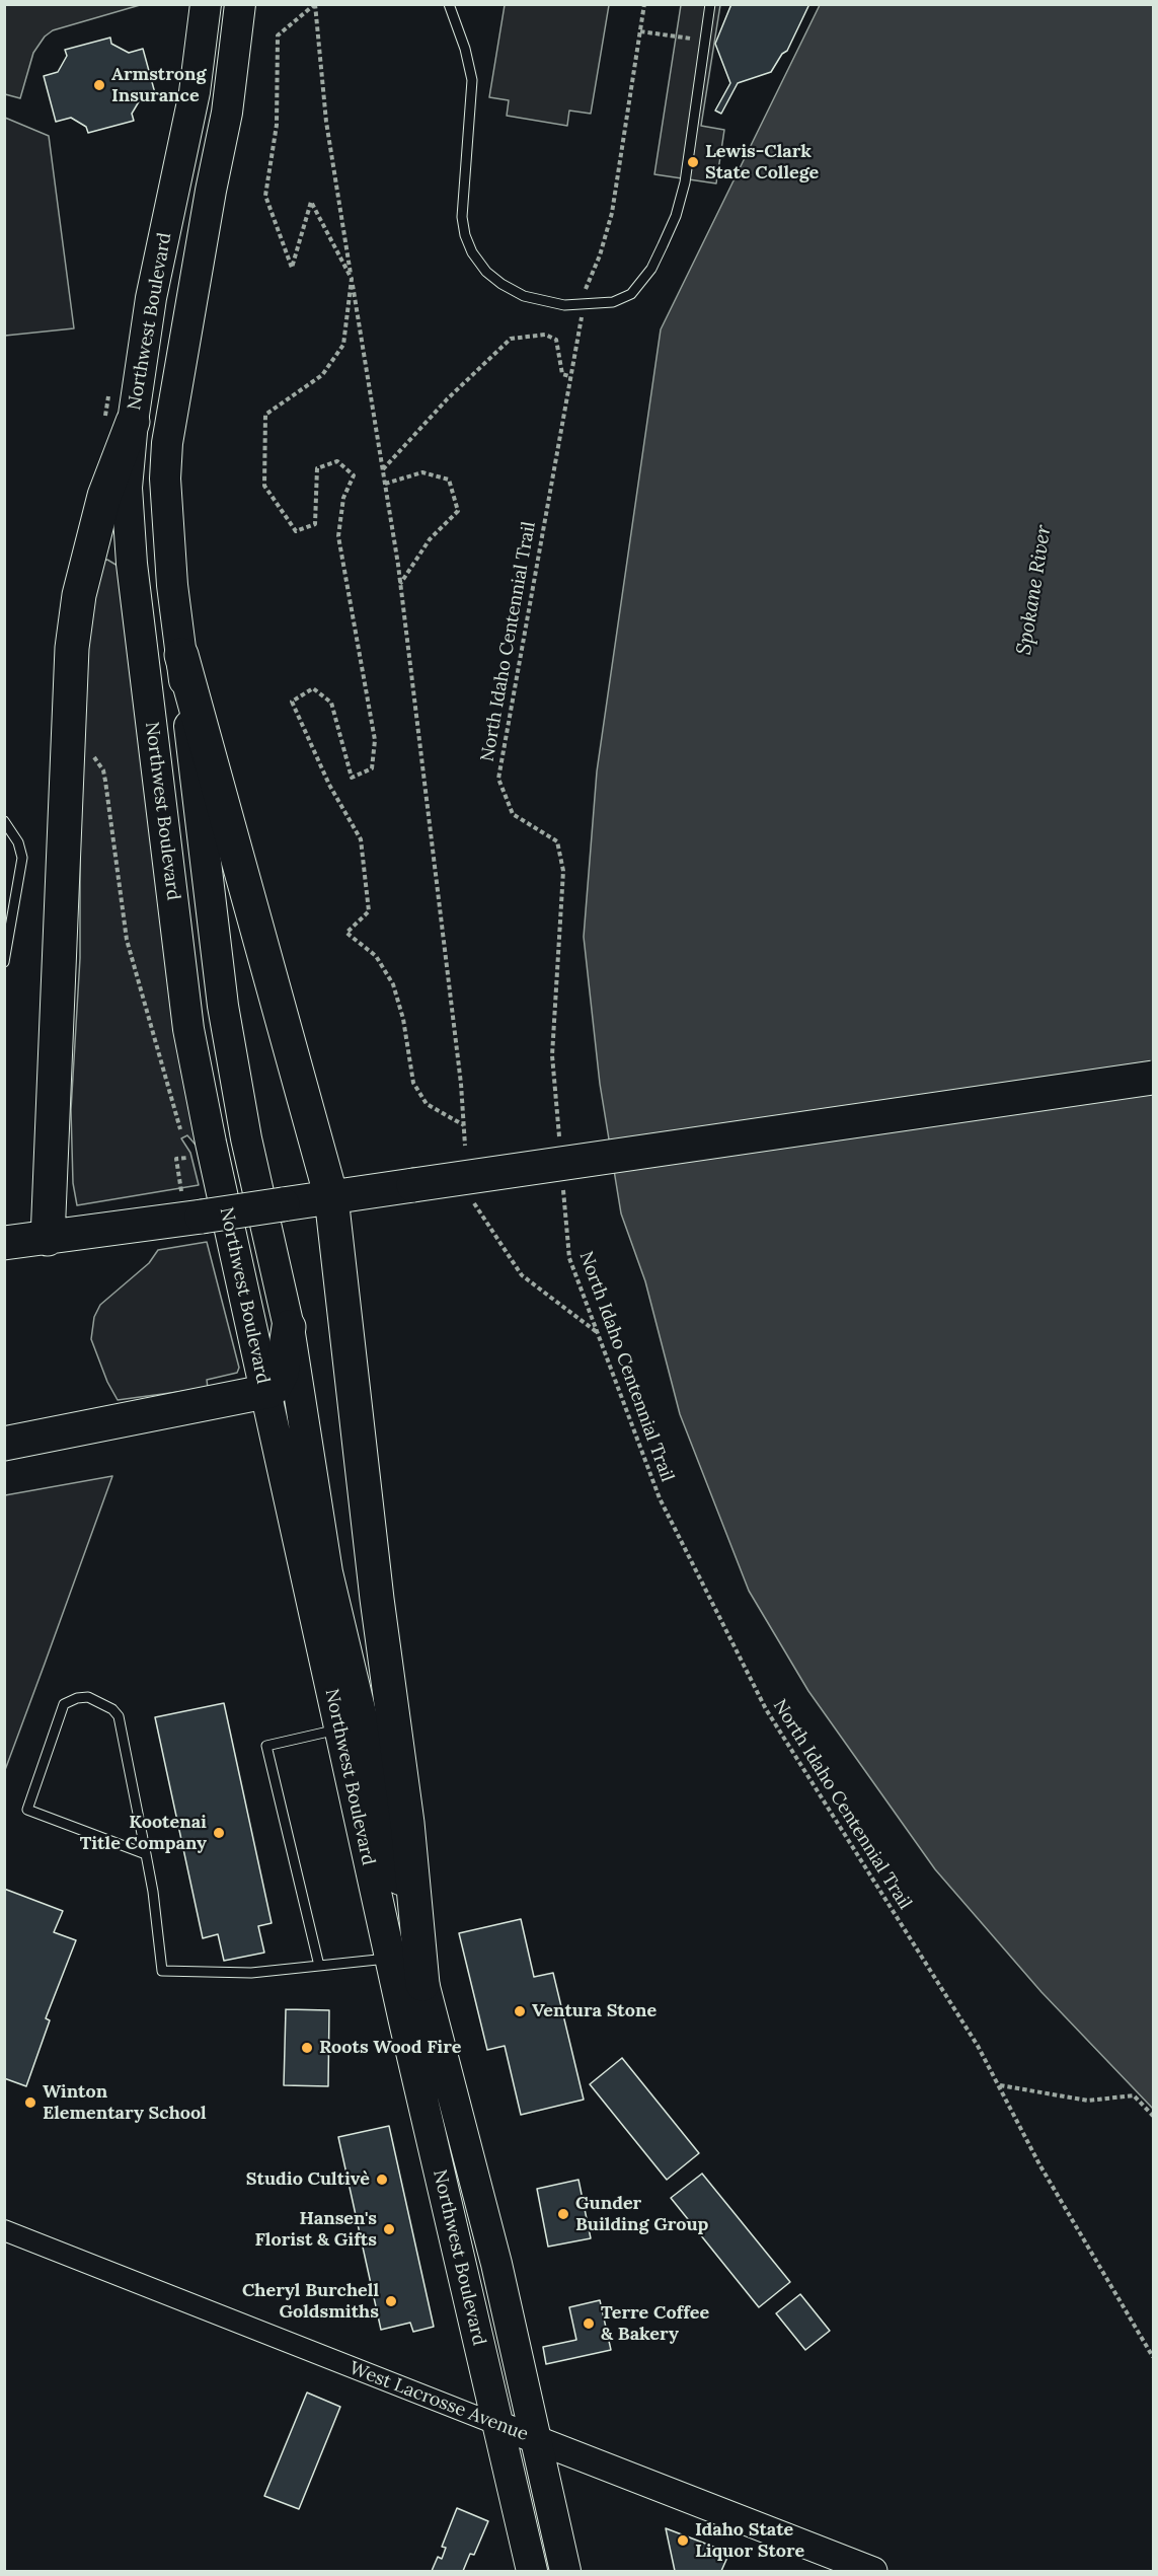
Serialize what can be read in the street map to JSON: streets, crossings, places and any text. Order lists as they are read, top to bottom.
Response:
{
  "streets": {
    "main road": ["Northwest Boulevard"],
    "street": ["West Lacrosse Avenue"],
    "path": ["North Idaho Centennial Trail"]
  },
  "crossings": [
    ["Northwest Boulevard", "West Lacrosse Avenue"]
  ],
  "water": ["Spokane River"],
  "places": [
    "Armstrong Insurance",
    "Lewis-Clark State College",
    "Kootenai Title Company",
    "Ventura Stone",
    "Roots Wood Fire",
    "Winton Elementary School",
    "Studio Cultivè",
    "Gunder Building Group",
    "Hansen's Florist & Gifts",
    "Cheryl Burchell Goldsmiths",
    "Terre Coffee & Bakery",
    "Idaho State Liquor Store"
  ]
}
